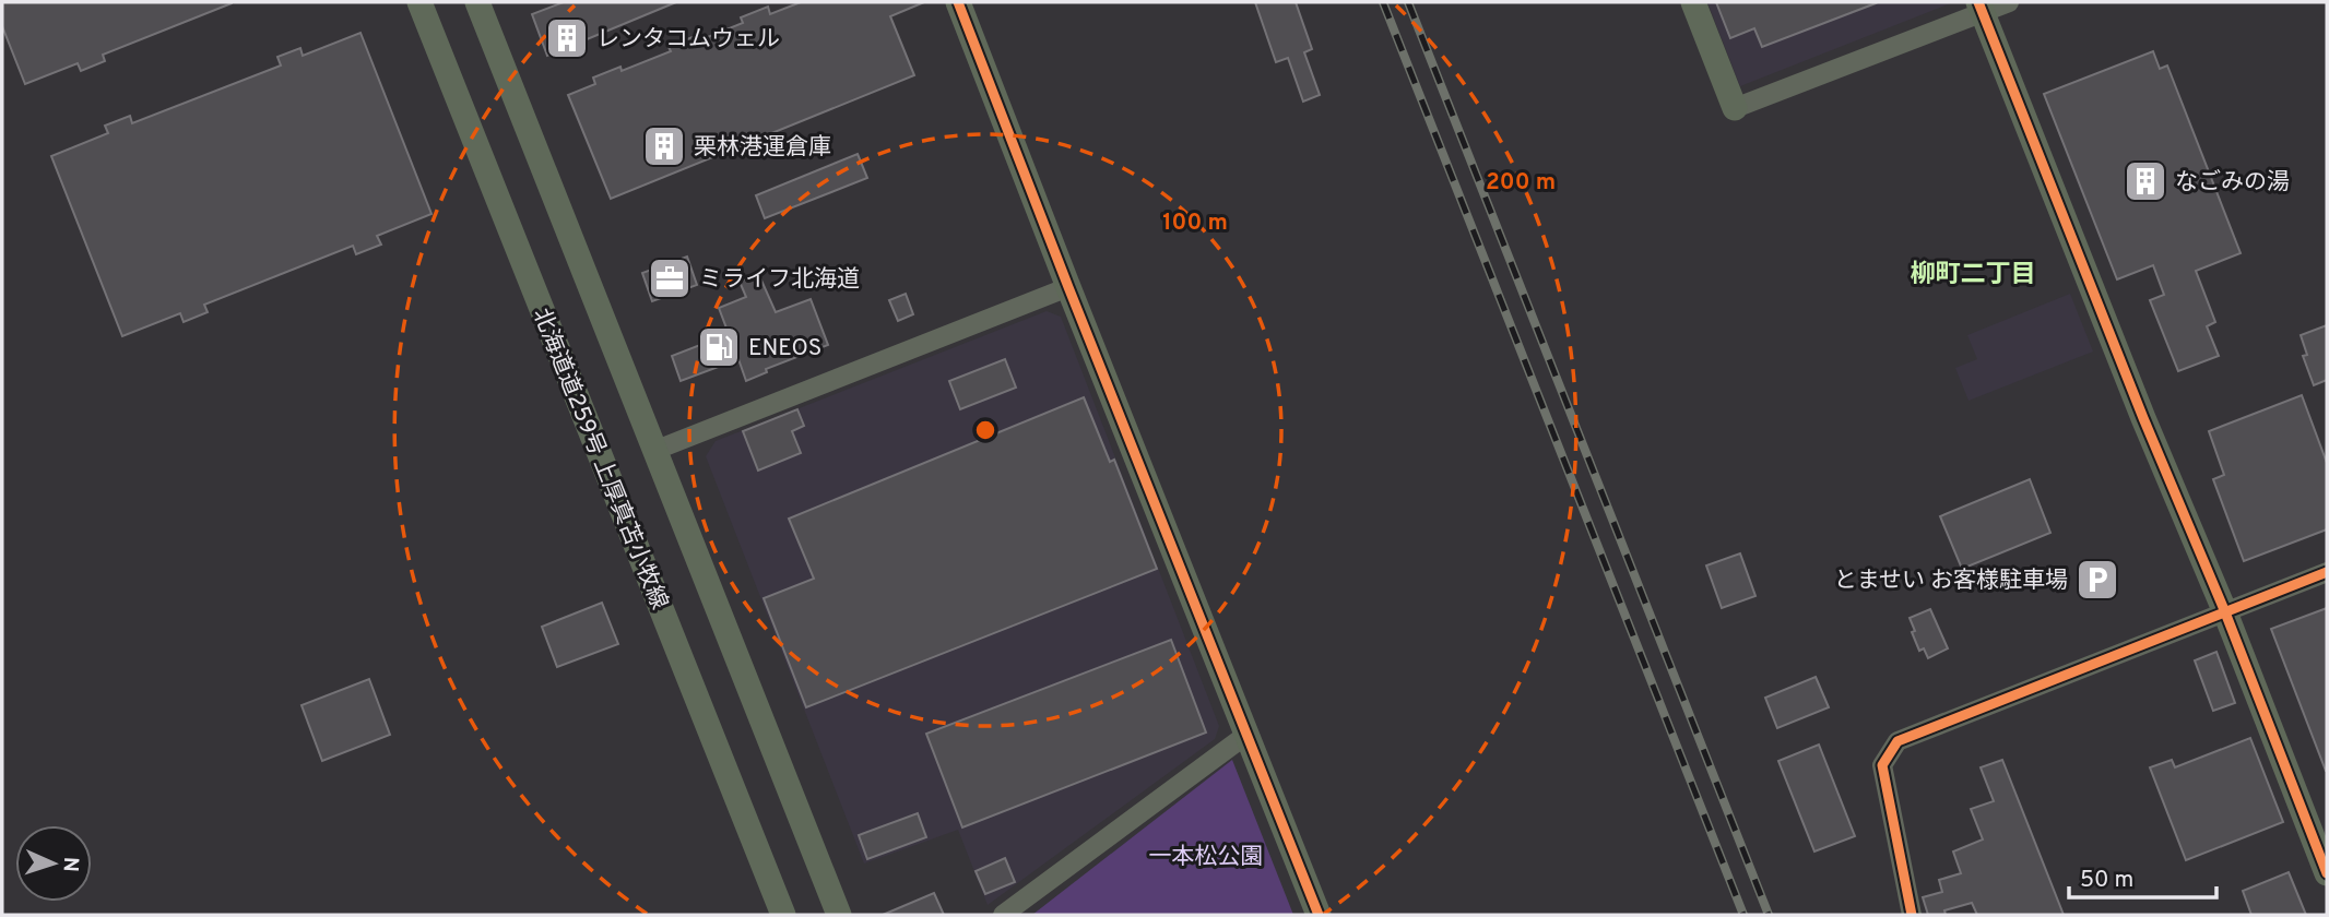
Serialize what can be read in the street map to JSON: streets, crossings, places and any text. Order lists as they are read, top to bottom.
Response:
{
  "streets": {
    "street": ["北海道道259号 上厚真苫小牧線"]
  },
  "districts": ["柳町二丁目"],
  "parks": ["一本松公園"],
  "places": {
    "building": ["レンタコムウェル", "栗林港運倉庫", "なごみの湯"],
    "office": ["ミライフ北海道"],
    "fuel station": ["ENEOS"],
    "parking": ["とませい お客様駐車場"]
  },
  "scale_bar": "50 m",
  "north": "right",
  "rings": ["200 m", "100 m"]
}
